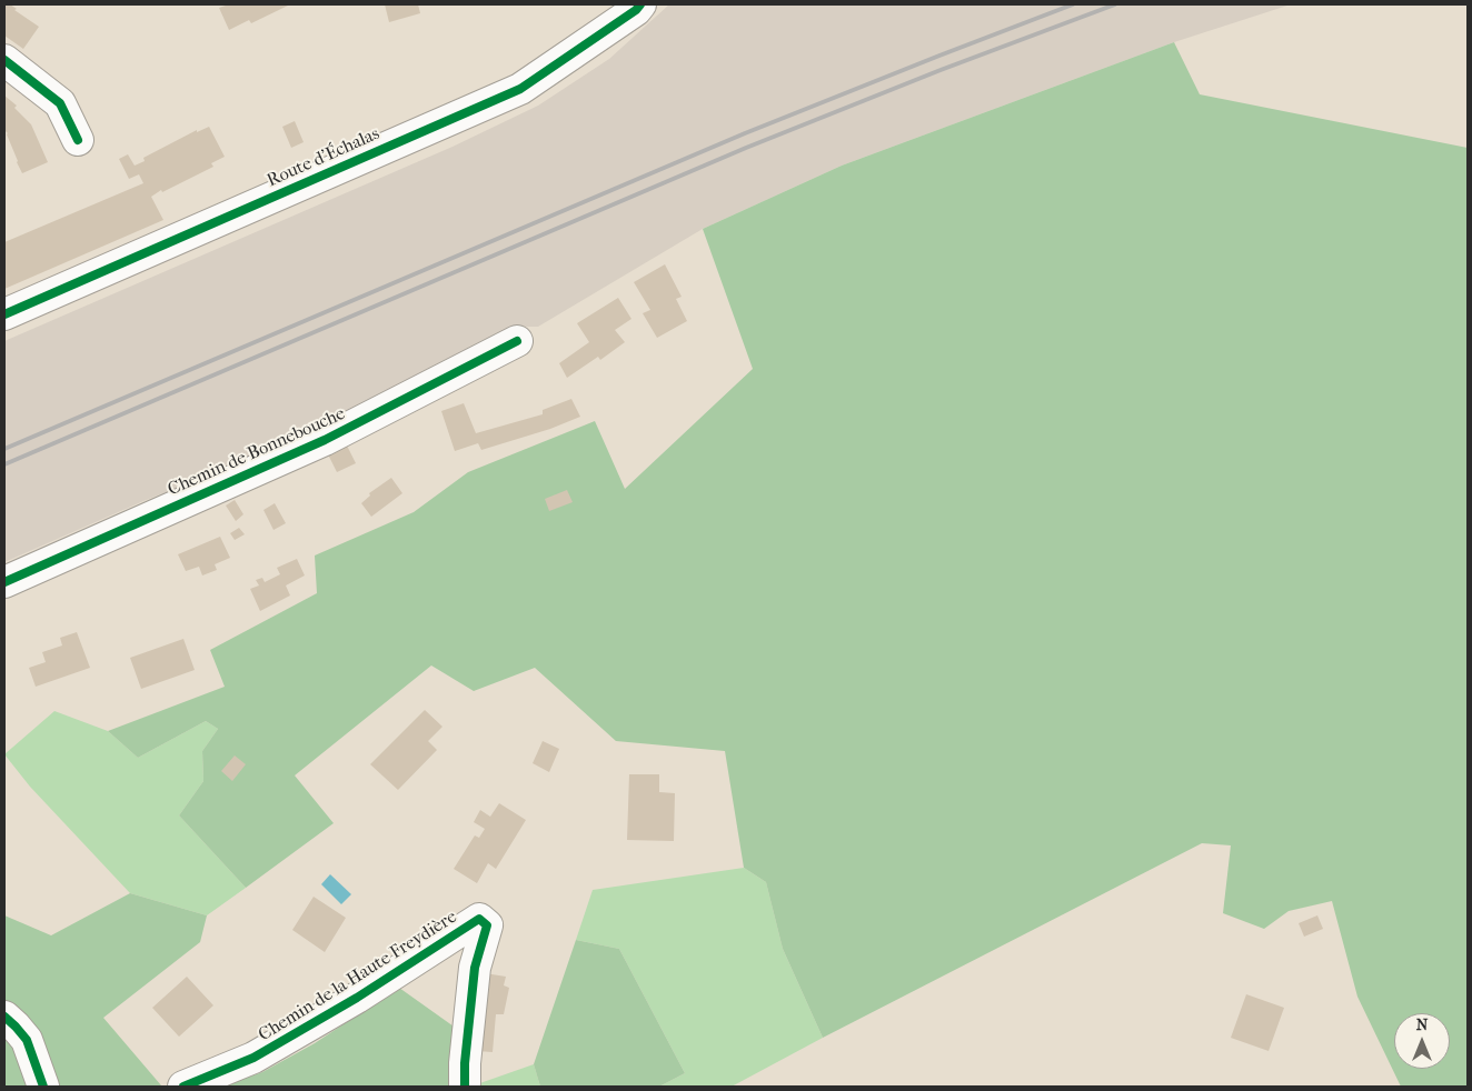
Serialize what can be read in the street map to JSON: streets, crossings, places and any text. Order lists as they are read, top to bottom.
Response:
{
  "streets": {
    "street": ["Route d'Échalas", "Chemin de Bonnebouche", "Chemin de la Haute Freydière"]
  },
  "north": "top"
}
